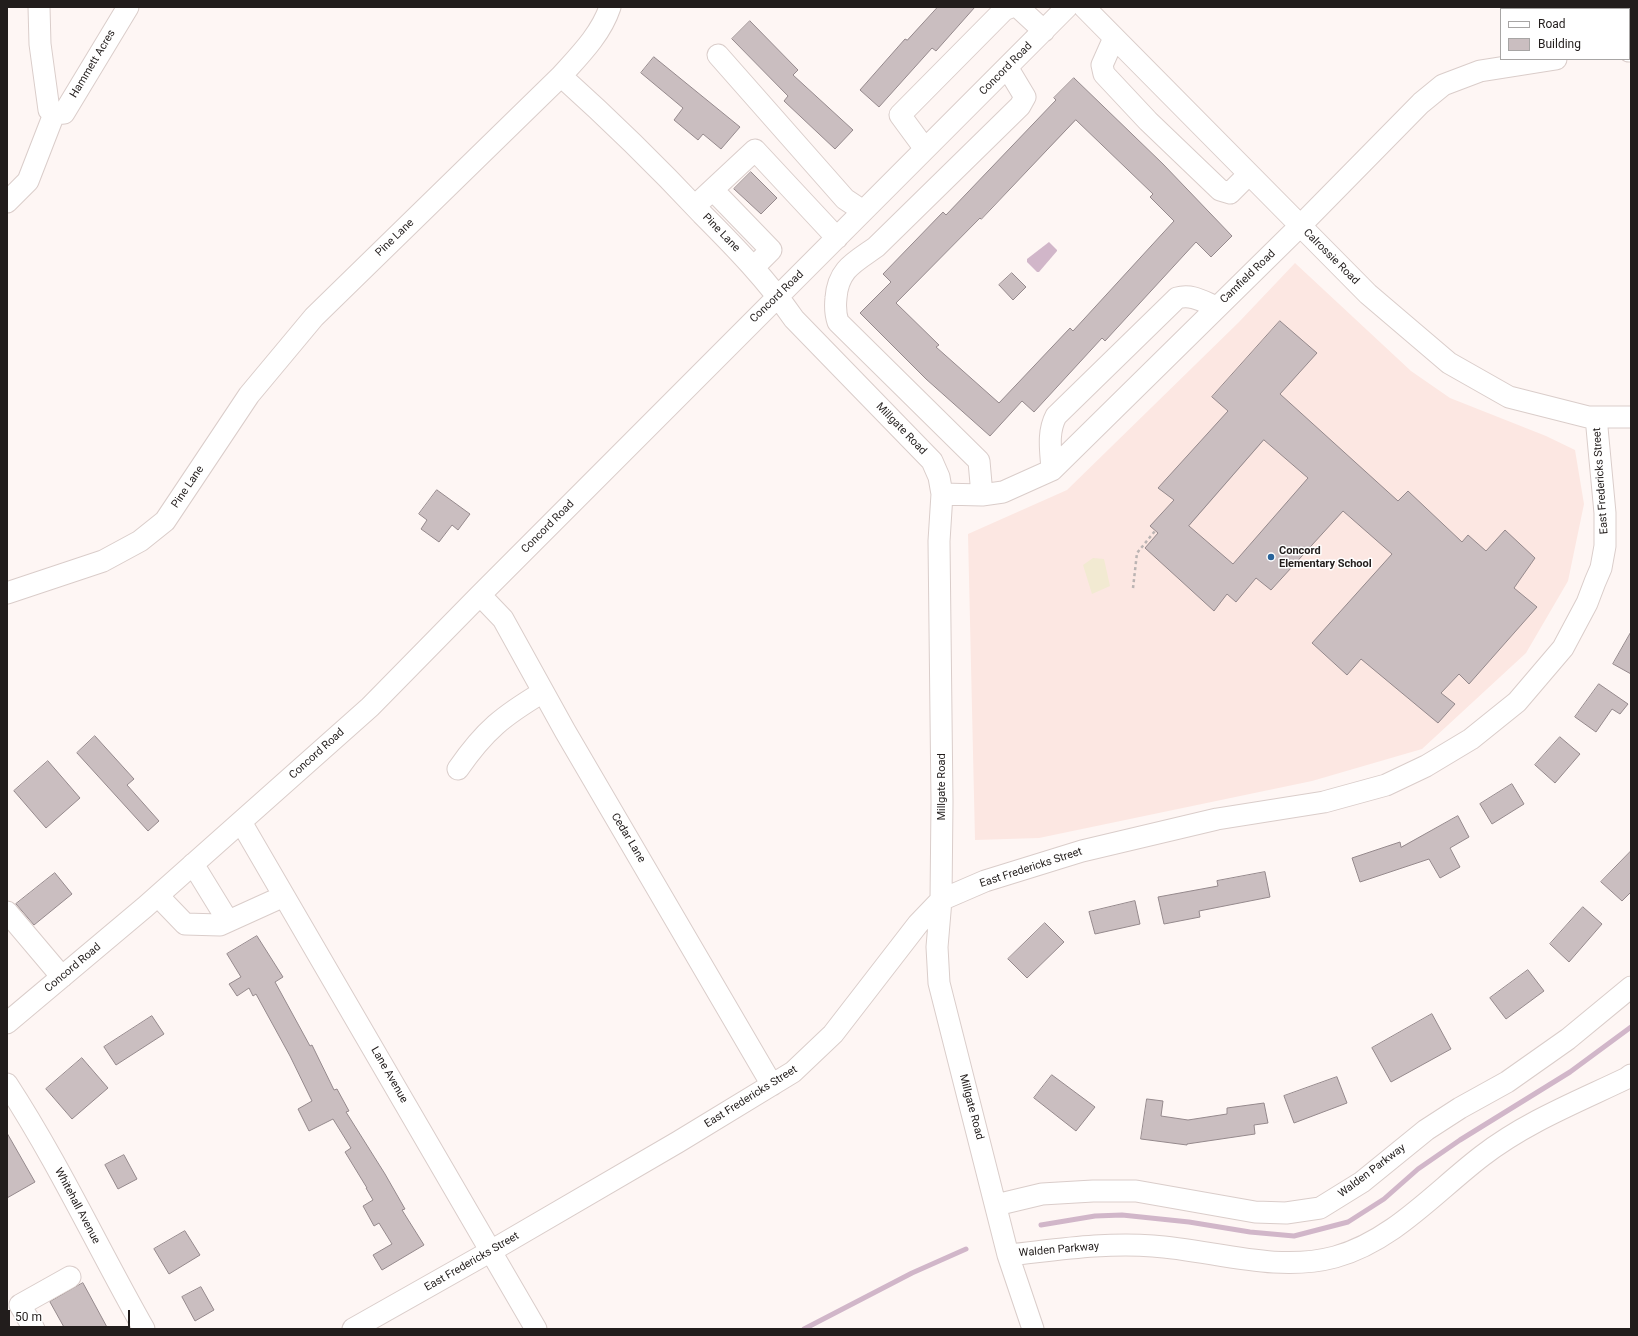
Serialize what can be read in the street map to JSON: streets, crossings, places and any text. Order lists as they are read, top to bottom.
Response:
{
  "streets": {
    "street": [
      "Hammett Acres",
      "Concord Road",
      "Pine Lane",
      "Calrossie Road",
      "Camfield Road",
      "Millgate Road",
      "East Fredericks Street",
      "Cedar Lane",
      "Lane Avenue",
      "Walden Parkway",
      "Whitehall Avenue"
    ]
  },
  "crossings": [
    ["Concord Road", "Pine Lane"],
    ["Concord Road", "Millgate Road"],
    ["Concord Road", "Cedar Lane"],
    ["Concord Road", "Lane Avenue"],
    ["Pine Lane", "Millgate Road"],
    ["Calrossie Road", "Camfield Road"],
    ["Calrossie Road", "East Fredericks Street"],
    ["Camfield Road", "Millgate Road"],
    ["Millgate Road", "East Fredericks Street"],
    ["Millgate Road", "Walden Parkway"],
    ["East Fredericks Street", "Cedar Lane"],
    ["East Fredericks Street", "Lane Avenue"]
  ],
  "places": ["Concord Elementary School"],
  "legend": ["Road", "Building"],
  "scale_bar": "50 m"
}
